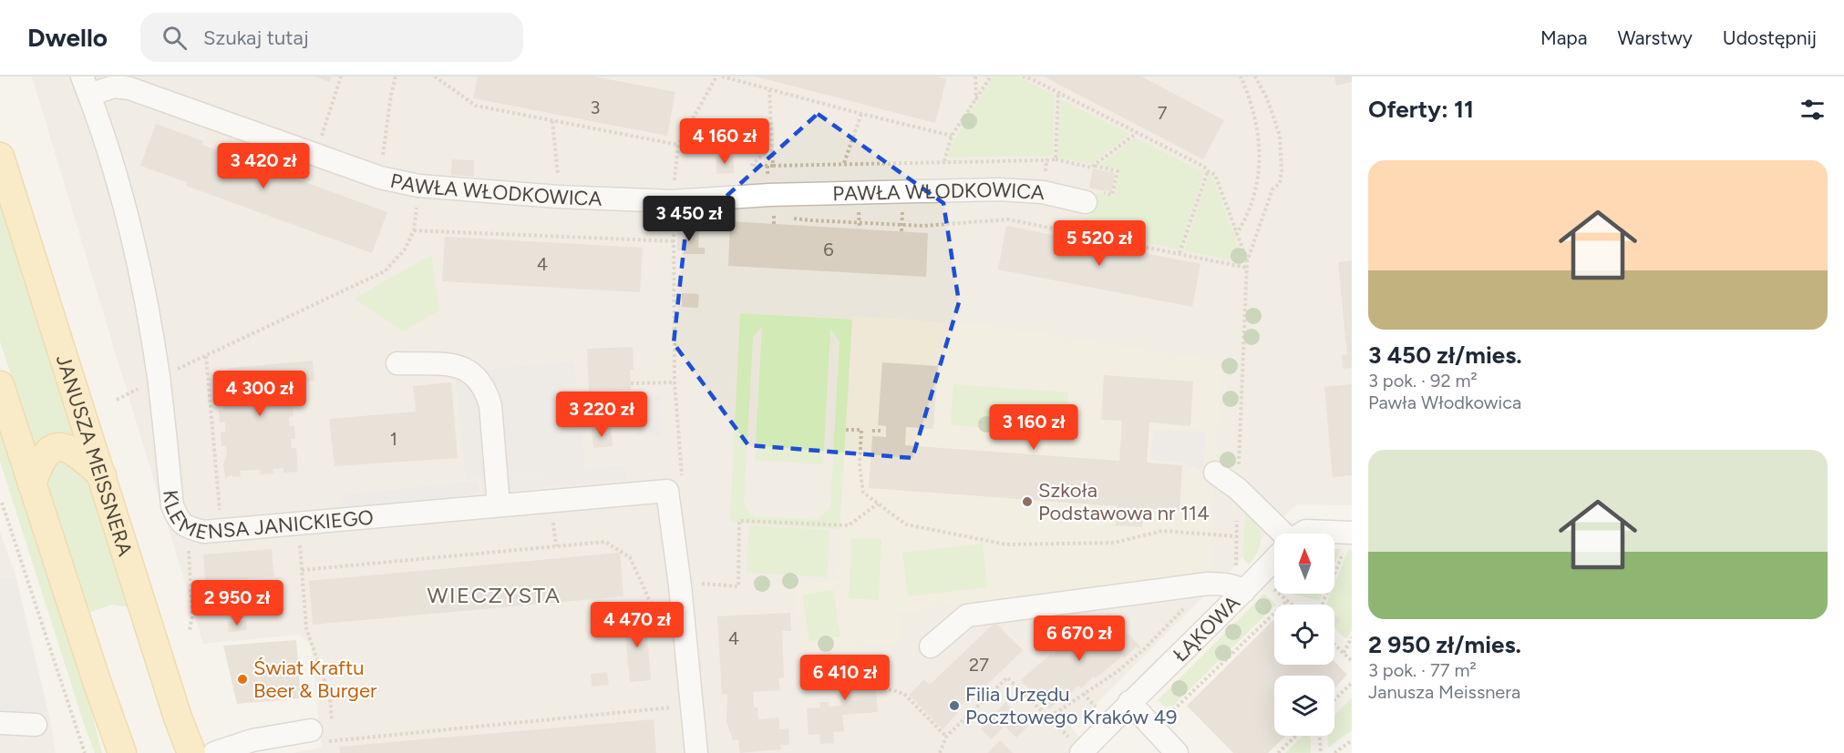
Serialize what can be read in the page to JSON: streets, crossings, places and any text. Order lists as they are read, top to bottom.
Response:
{
  "streets": {
    "main road": ["JANUSZA MEISSNERA"],
    "street": ["PAWŁA WŁODKOWICA", "KLEMENSA JANICKIEGO", "ŁĄKOWA"]
  },
  "crossings": [
    ["PAWŁA WŁODKOWICA", "KLEMENSA JANICKIEGO"]
  ],
  "districts": ["WIECZYSTA"],
  "places": ["Szkoła Podstawowa nr 114", "Świat Kraftu Beer & Burger", "Filia Urzędu Pocztowego Kraków 49"],
  "house_numbers": [
    "3",
    "7",
    "6",
    "4",
    "1",
    "4",
    "27"
  ],
  "north": "top",
  "page": {
    "header": "Dwello",
    "search": "Szukaj tutaj",
    "nav": ["Mapa", "Warstwy", "Udostępnij"],
    "heading": "Oferty: 11",
    "price": [
      "4 160 zł",
      "3 420 zł",
      "3 450 zł",
      "5 520 zł",
      "4 300 zł",
      "3 220 zł",
      "3 160 zł",
      "2 950 zł",
      "4 470 zł",
      "6 670 zł",
      "6 410 zł"
    ],
    "list": [
      {
        "name": "3 450 zł/mies.",
        "note": "3 pok. · 92 m² · Pawła Włodkowica"
      },
      {
        "name": "2 950 zł/mies.",
        "note": "3 pok. · 77 m² · Janusza Meissnera"
      }
    ]
  }
}
